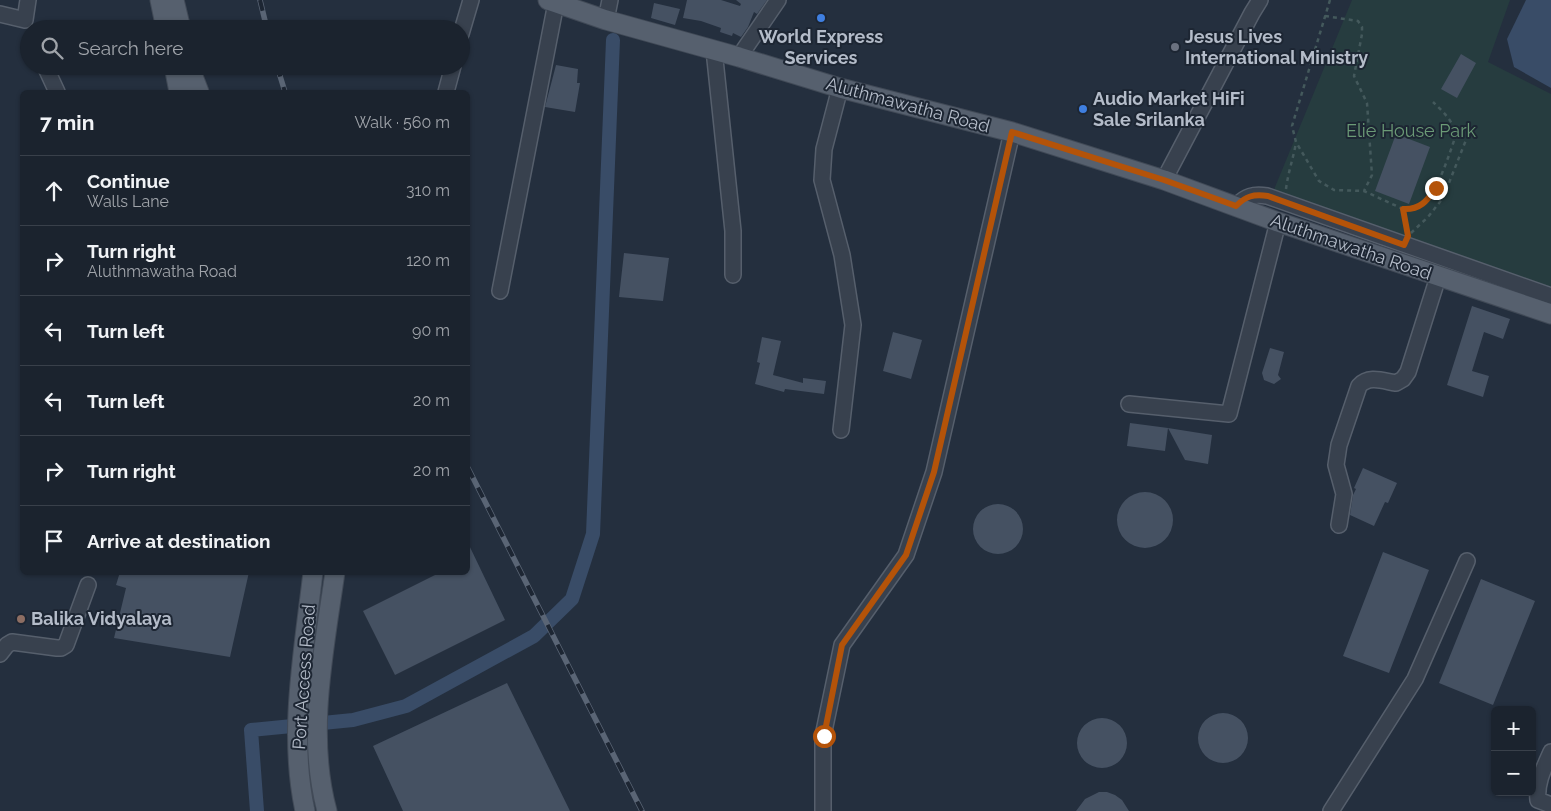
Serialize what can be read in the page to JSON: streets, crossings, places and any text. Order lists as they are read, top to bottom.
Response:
{
  "streets": {
    "main road": ["Aluthmawatha Road", "Port Access Road"]
  },
  "parks": ["Elie House Park"],
  "places": [
    "World Express Services",
    "Jesus Lives International Ministry",
    "Audio Market HiFi Sale Srilanka",
    "Balika Vidyalaya"
  ],
  "page": {
    "search": "Search here",
    "heading": ["7 min", "Walk · 560 m"],
    "list": [
      ["Continue", "Walls Lane", "310 m"],
      ["Turn right", "Aluthmawatha Road", "120 m"],
      ["Turn left", "90 m"],
      ["Turn left", "20 m"],
      ["Turn right", "20 m"],
      "Arrive at destination"
    ],
    "map_buttons": ["+", "−"]
  }
}
